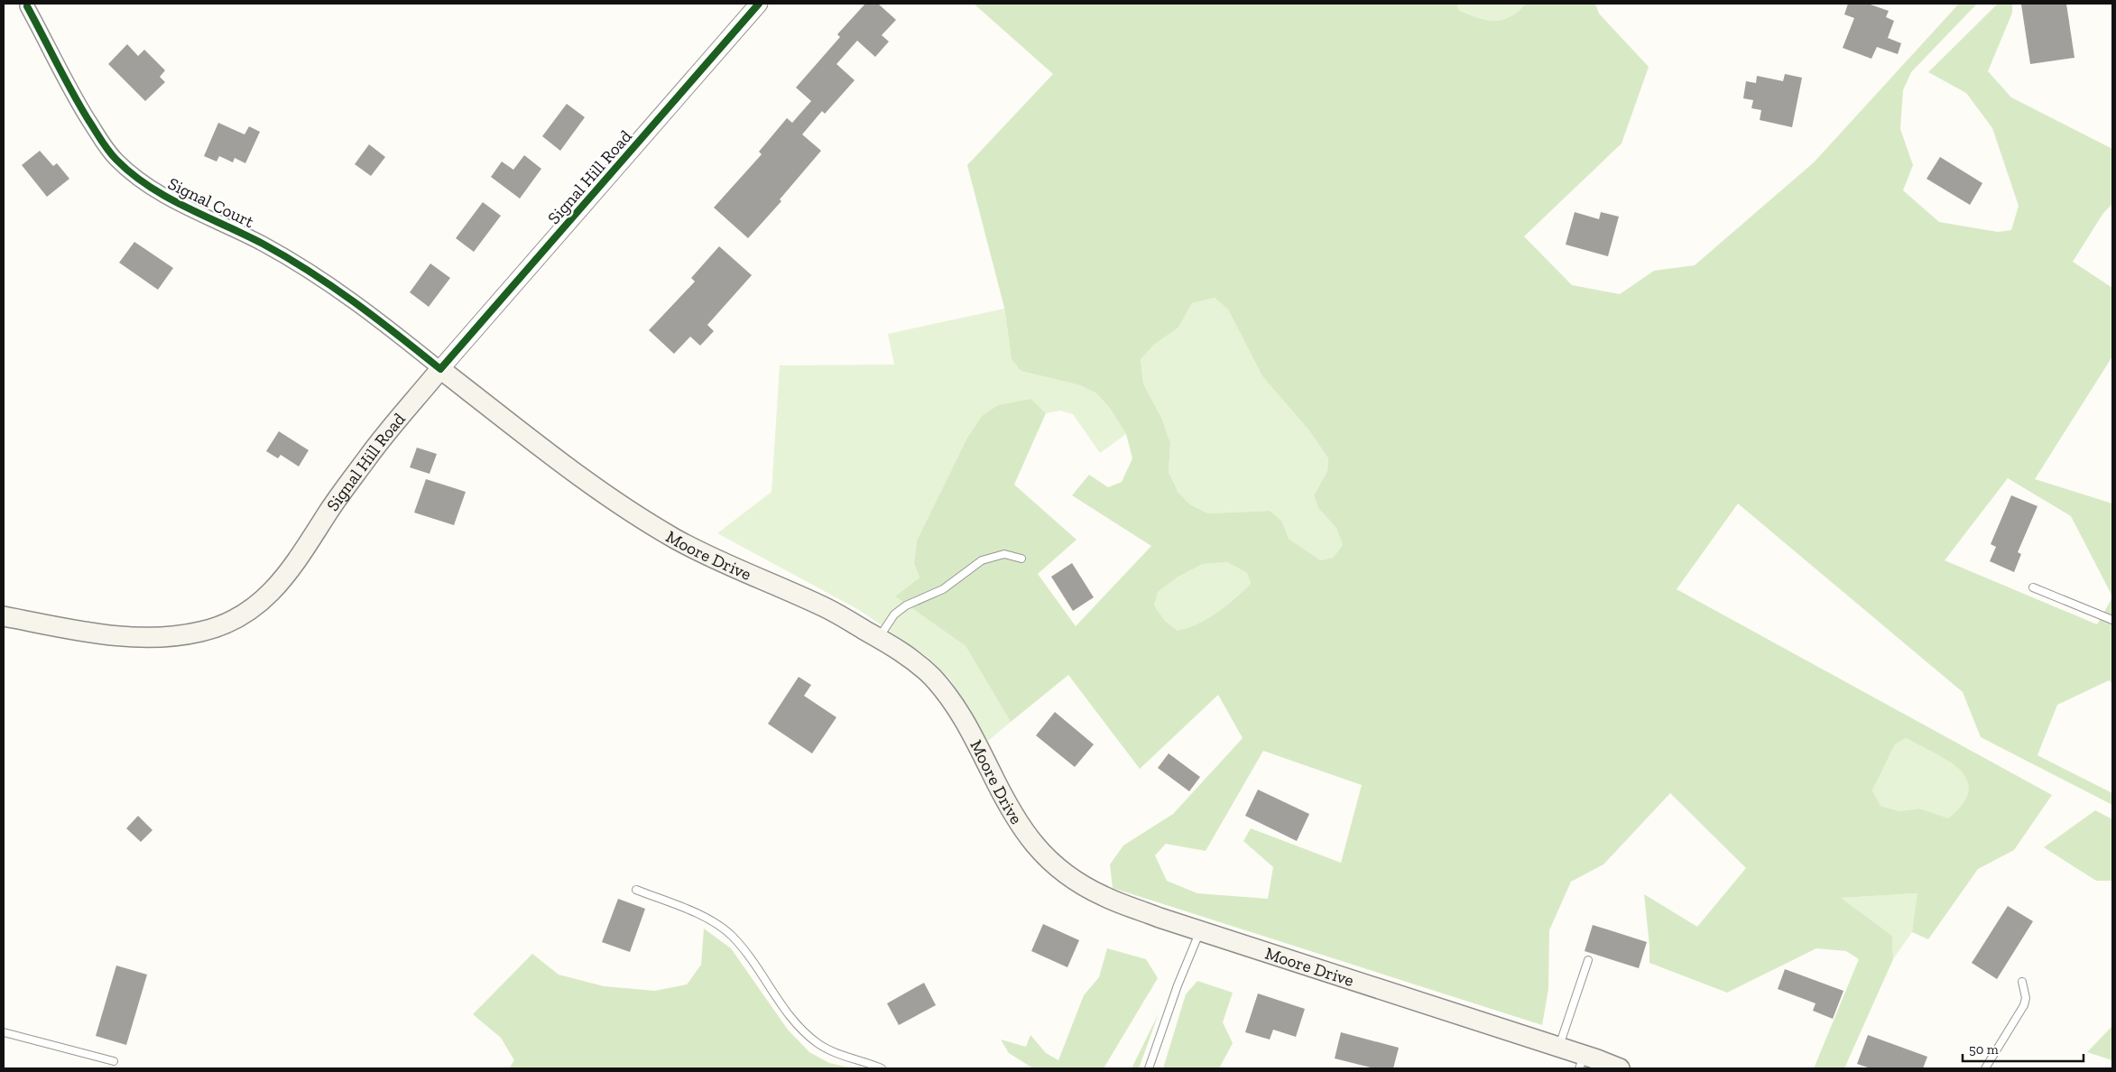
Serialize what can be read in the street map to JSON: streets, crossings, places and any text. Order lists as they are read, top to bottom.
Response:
{
  "streets": {
    "main road": ["Signal Hill Road", "Moore Drive"],
    "street": ["Signal Court"]
  },
  "crossings": [
    ["Signal Hill Road", "Signal Court"],
    ["Signal Hill Road", "Moore Drive"],
    ["Signal Court", "Moore Drive"]
  ],
  "scale_bar": "50 m"
}
